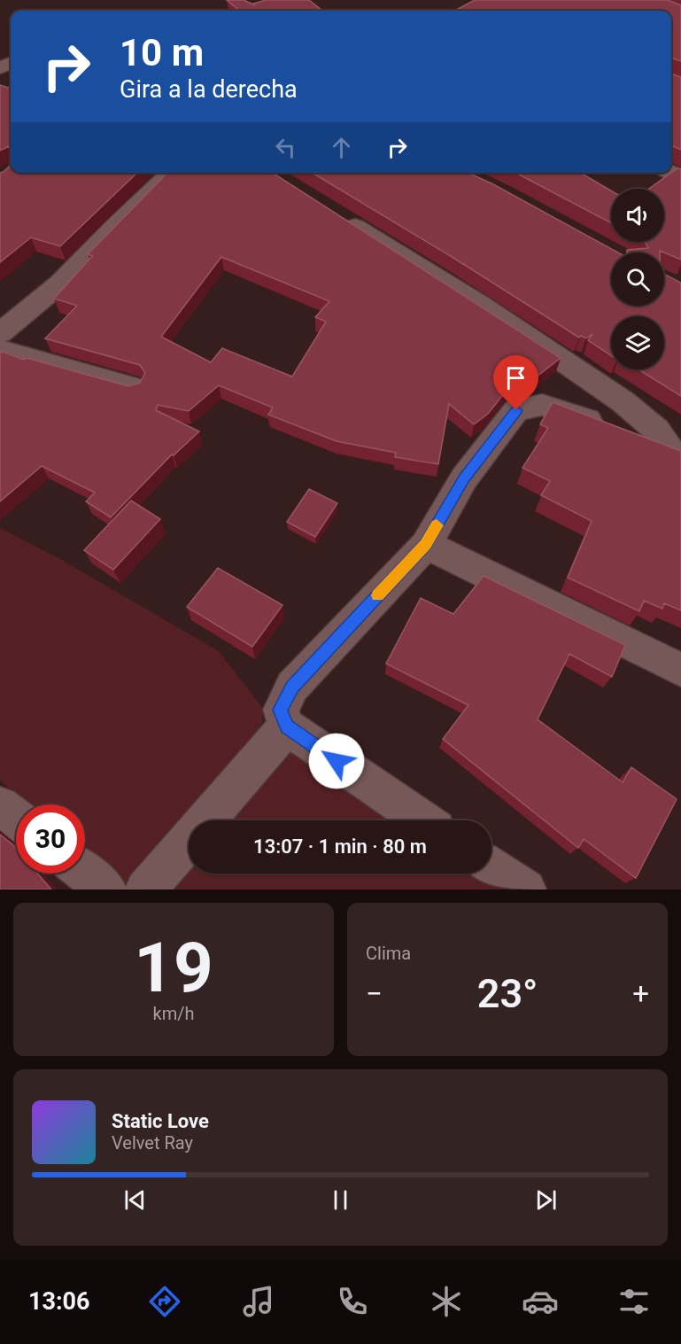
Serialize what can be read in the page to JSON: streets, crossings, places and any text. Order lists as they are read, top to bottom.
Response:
{
  "page": {
    "turn": ["10 m", "Gira a la derecha"],
    "limit": "30",
    "trip": "13:07 · 1 min · 80 m",
    "tile": [
      ["19", "km/h"],
      "Clima"
    ],
    "heat": ["−", "23°", "+"],
    "song": ["Static Love", "Velvet Ray"],
    "tabs": "13:06"
  }
}
